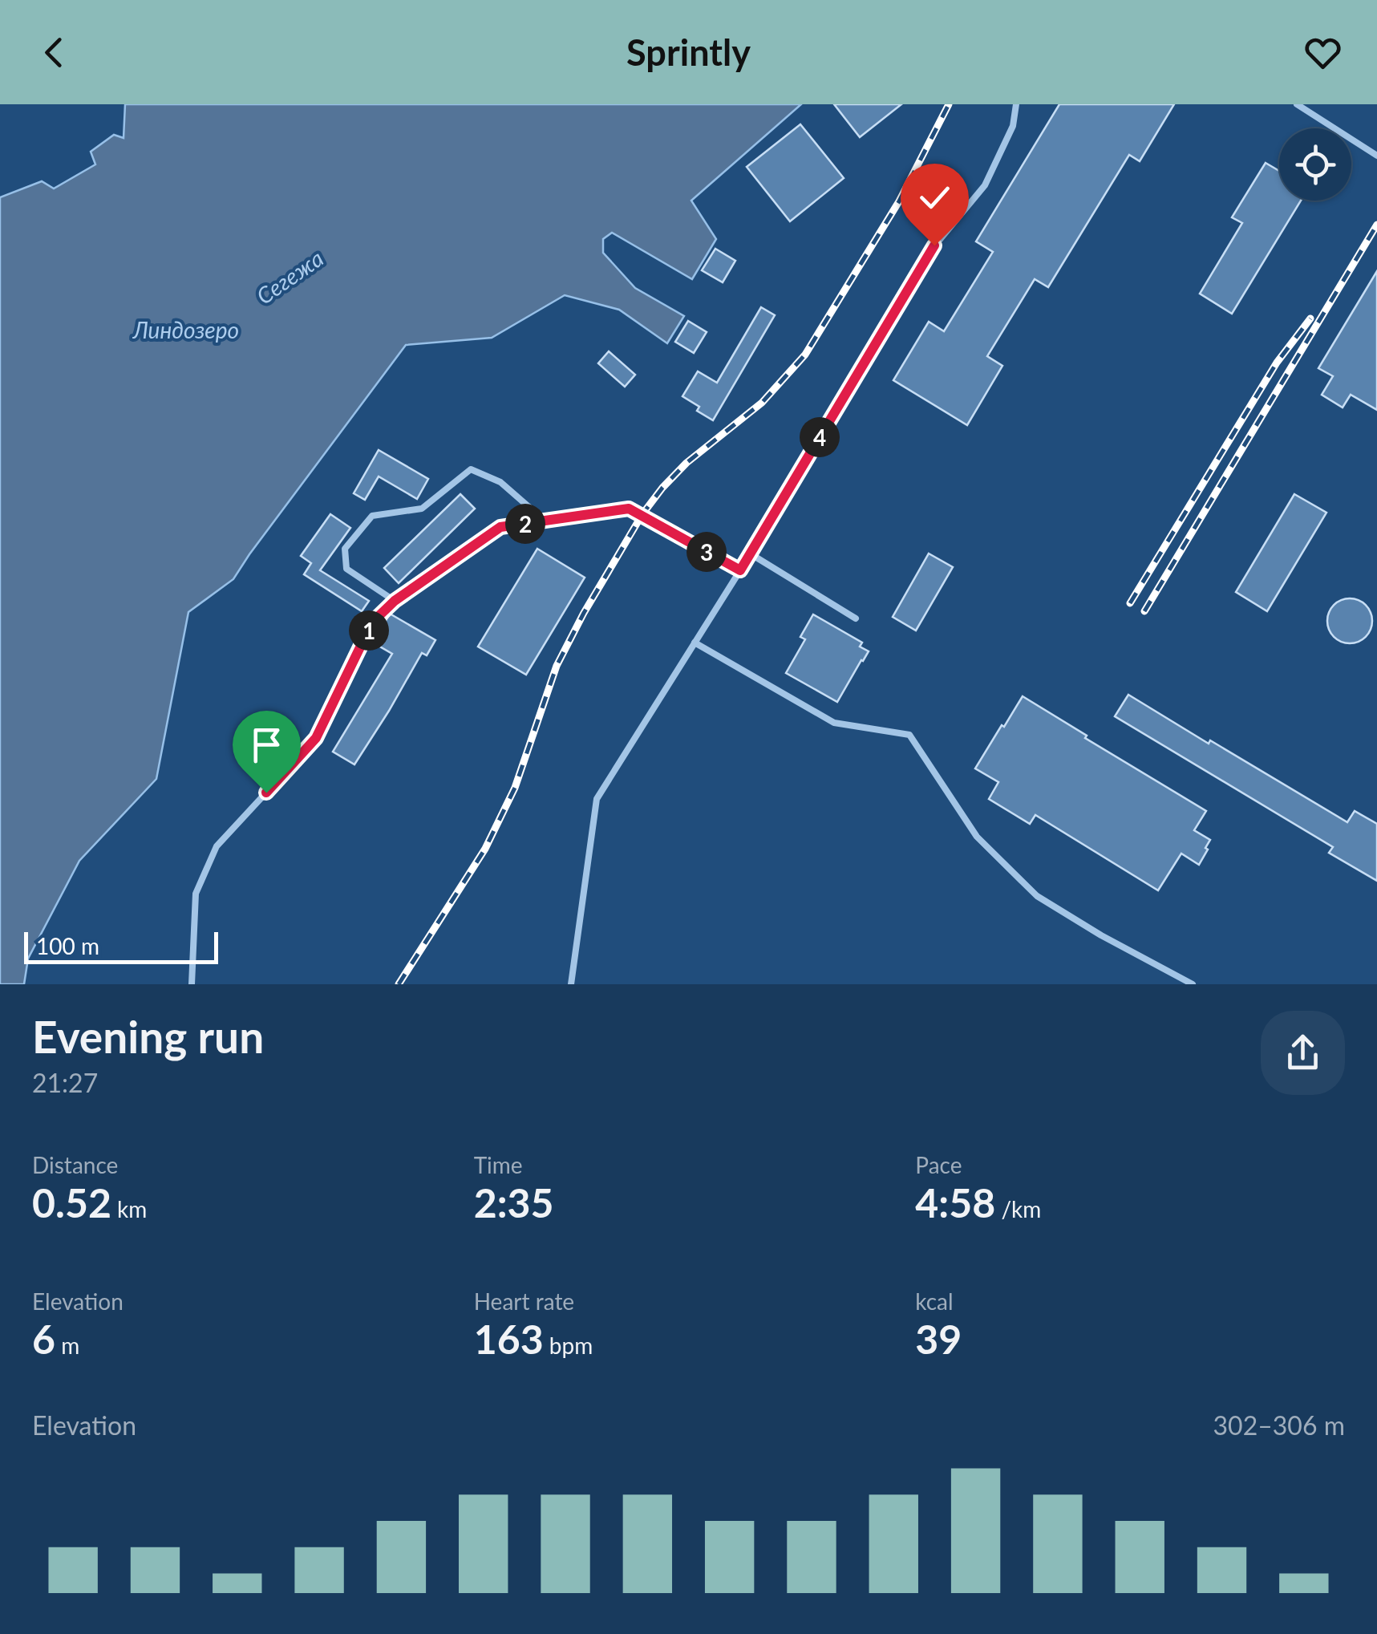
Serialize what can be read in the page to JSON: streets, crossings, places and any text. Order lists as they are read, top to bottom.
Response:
{
  "water": ["Сегежа", "Линдозеро"],
  "scale_bar": "100 m",
  "page": {
    "header": "Sprintly",
    "pins": [
      "4",
      "2",
      "3",
      "1"
    ],
    "scale": "100 m",
    "heading": ["Evening run", "21:27"],
    "stats": [
      ["Distance", "0.52 km"],
      ["Time", "2:35"],
      ["Pace", "4:58 /km"],
      ["Elevation", "6 m"],
      ["Heart rate", "163 bpm"],
      ["kcal", "39"]
    ],
    "chart": ["Elevation", "302–306 m"]
  }
}
